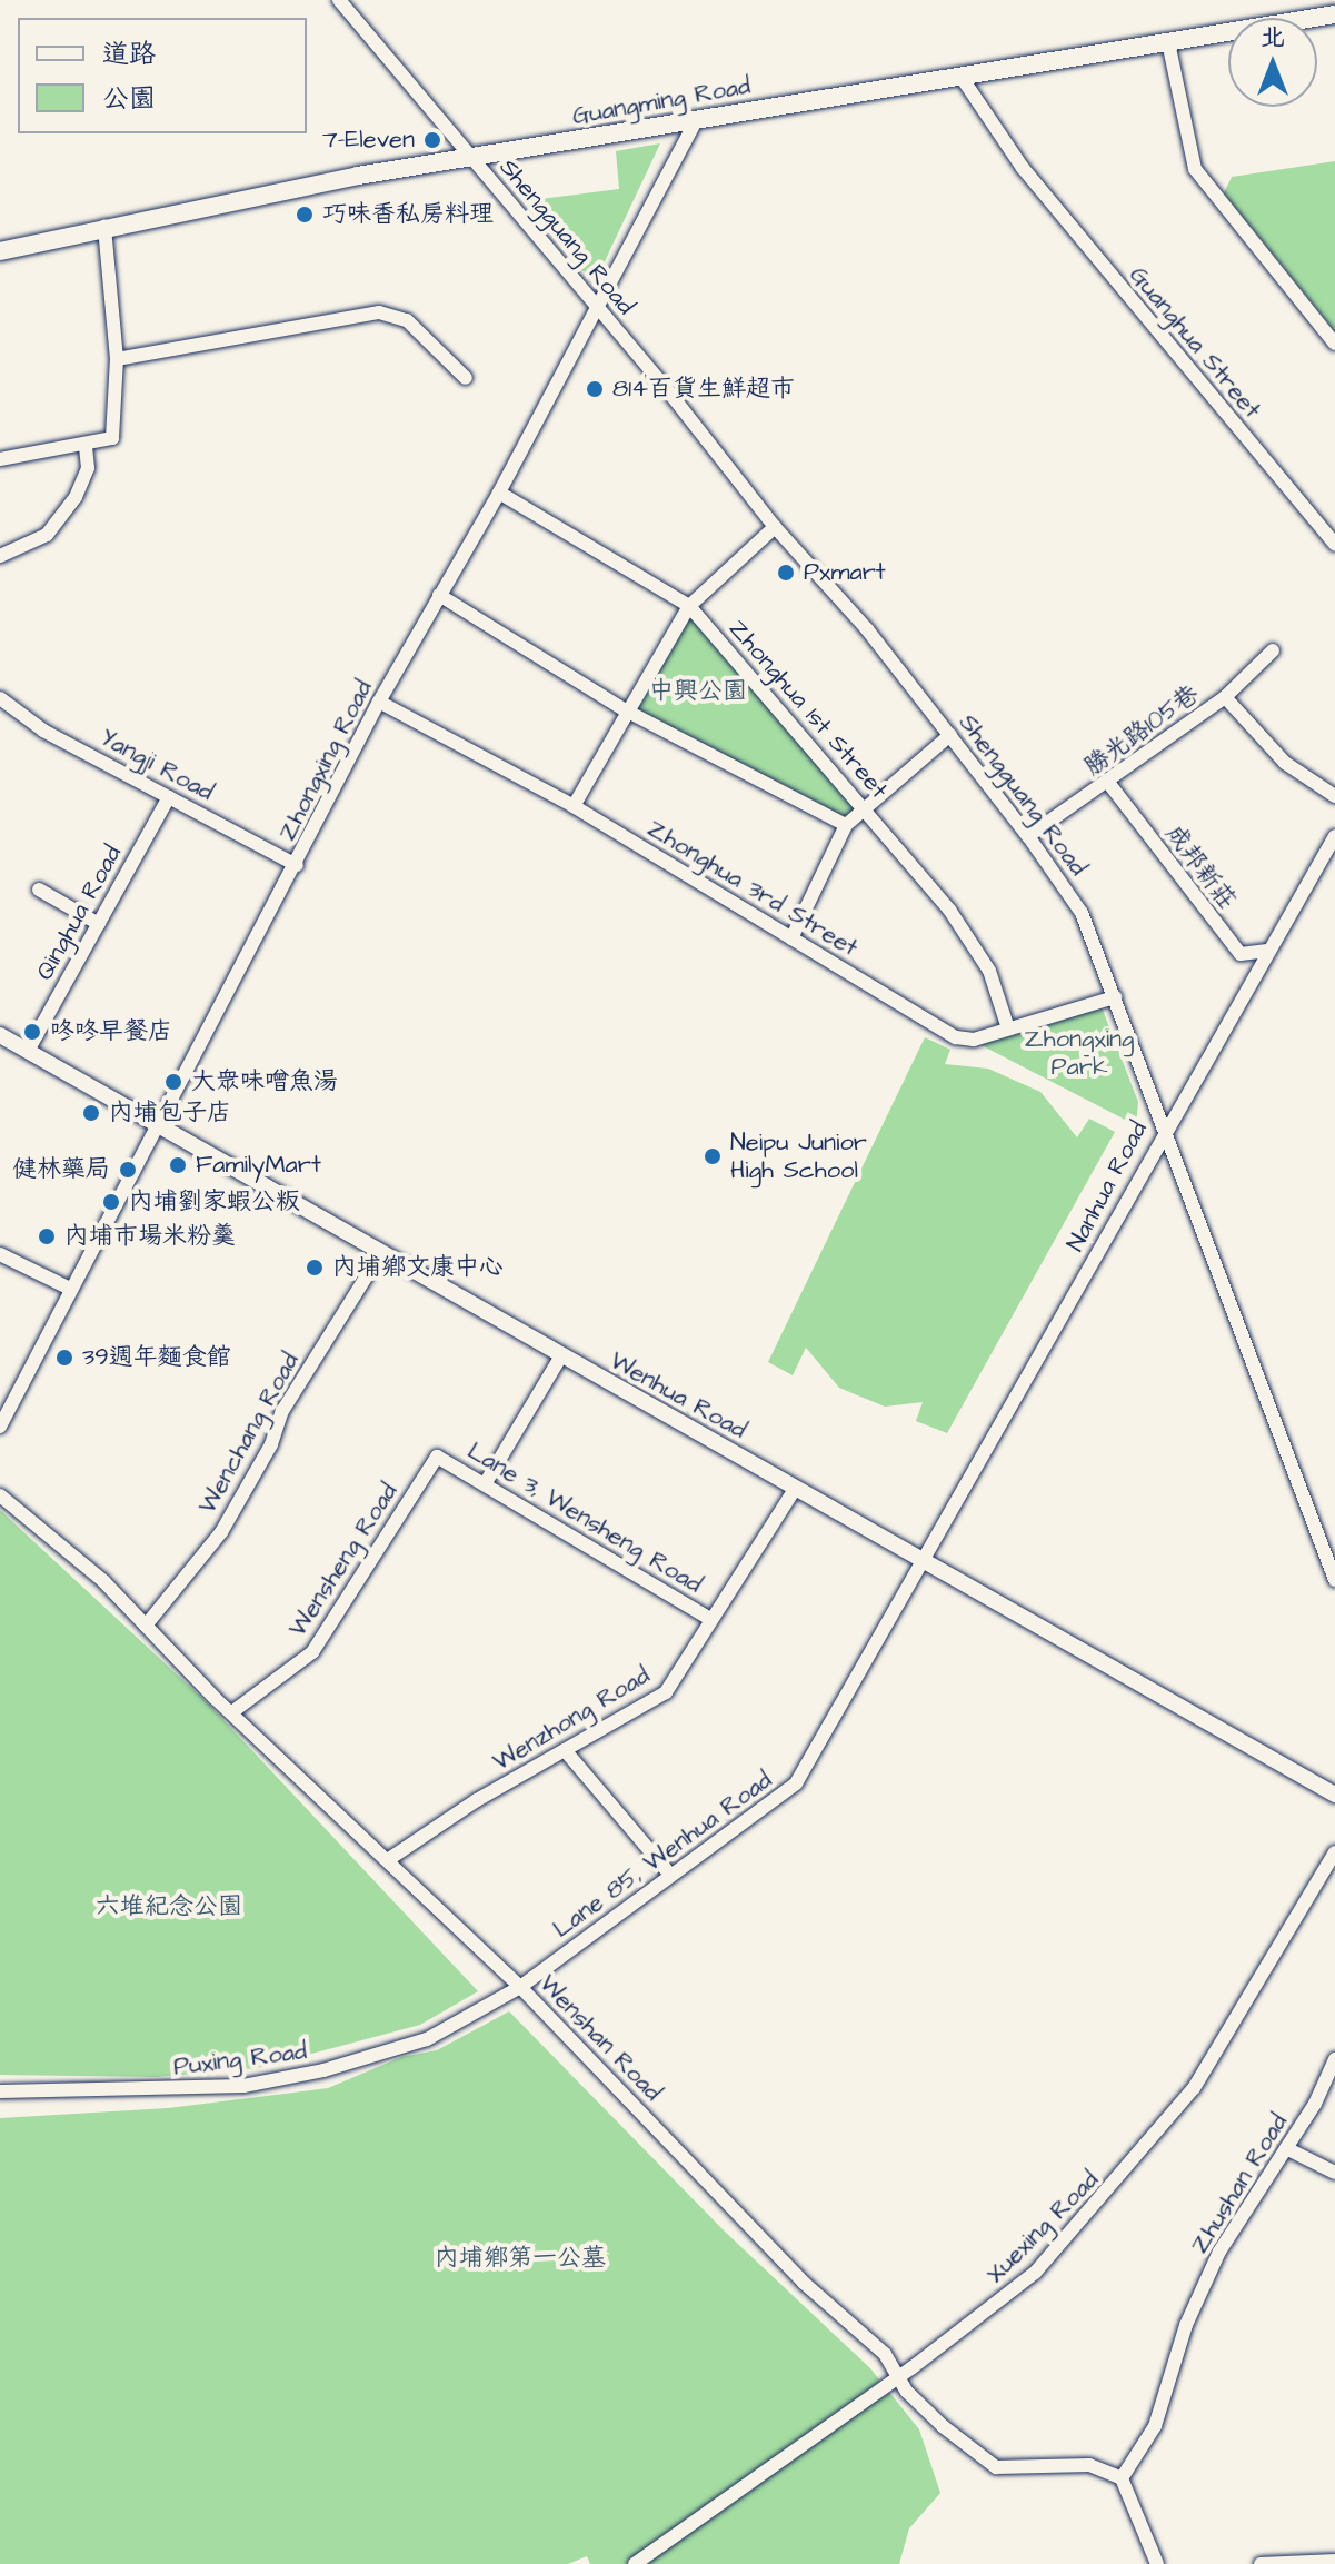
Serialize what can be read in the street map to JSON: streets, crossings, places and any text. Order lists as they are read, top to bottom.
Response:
{
  "streets": {
    "main road": ["Guangming Road"],
    "street": [
      "Shengguang Road",
      "Guanghua Street",
      "Zhonghua 1st Street",
      "勝光路105巷",
      "Zhongxing Road",
      "Yangji Road",
      "成邦新莊",
      "Zhonghua 3rd Street",
      "Qinghua Road",
      "Nanhua Road",
      "Wenhua Road",
      "Wenchang Road",
      "Lane 3, Wensheng Road",
      "Wensheng Road",
      "Wenzhong Road",
      "Lane 85, Wenhua Road",
      "Wenshan Road",
      "Puxing Road",
      "Zhushan Road",
      "Xuexing Road"
    ]
  },
  "crossings": [
    ["Guangming Road", "Shengguang Road"],
    ["Guangming Road", "Guanghua Street"],
    ["Guangming Road", "Zhongxing Road"],
    ["Shengguang Road", "勝光路105巷"],
    ["Shengguang Road", "Zhongxing Road"],
    ["Shengguang Road", "Zhonghua 3rd Street"],
    ["Shengguang Road", "Nanhua Road"],
    ["Zhonghua 1st Street", "Zhongxing Road"],
    ["Zhonghua 1st Street", "Zhonghua 3rd Street"],
    ["勝光路105巷", "成邦新莊"],
    ["Zhongxing Road", "Yangji Road"],
    ["Zhongxing Road", "Zhonghua 3rd Street"],
    ["Zhongxing Road", "Wenhua Road"],
    ["Yangji Road", "Qinghua Road"],
    ["成邦新莊", "Nanhua Road"],
    ["Qinghua Road", "Wenhua Road"],
    ["Nanhua Road", "Wenhua Road"],
    ["Nanhua Road", "Lane 85, Wenhua Road"],
    ["Wenhua Road", "Wenchang Road"],
    ["Wenhua Road", "Wenzhong Road"],
    ["Wenhua Road", "Lane 85, Wenhua Road"],
    ["Wenchang Road", "Wenshan Road"],
    ["Lane 3, Wensheng Road", "Wensheng Road"],
    ["Lane 3, Wensheng Road", "Wenzhong Road"],
    ["Wensheng Road", "Wenshan Road"],
    ["Wenzhong Road", "Wenshan Road"],
    ["Lane 85, Wenhua Road", "Wenshan Road"],
    ["Lane 85, Wenhua Road", "Puxing Road"],
    ["Wenshan Road", "Puxing Road"],
    ["Wenshan Road", "Zhushan Road"],
    ["Wenshan Road", "Xuexing Road"]
  ],
  "parks": [
    "中興公園",
    "Zhongxing Park",
    "六堆紀念公園",
    "內埔鄉第一公墓"
  ],
  "places": [
    "7-Eleven",
    "巧味香私房料理",
    "814百貨生鮮超市",
    "Pxmart",
    "咚咚早餐店",
    "大衆味噌魚湯",
    "內埔包子店",
    "Neipu Junior High School",
    "FamilyMart",
    "健林藥局",
    "內埔劉家蝦公粄",
    "內埔市場米粉羹",
    "內埔鄉文康中心",
    "39週年麵食館"
  ],
  "legend": ["道路", "公園"],
  "north": "top"
}
